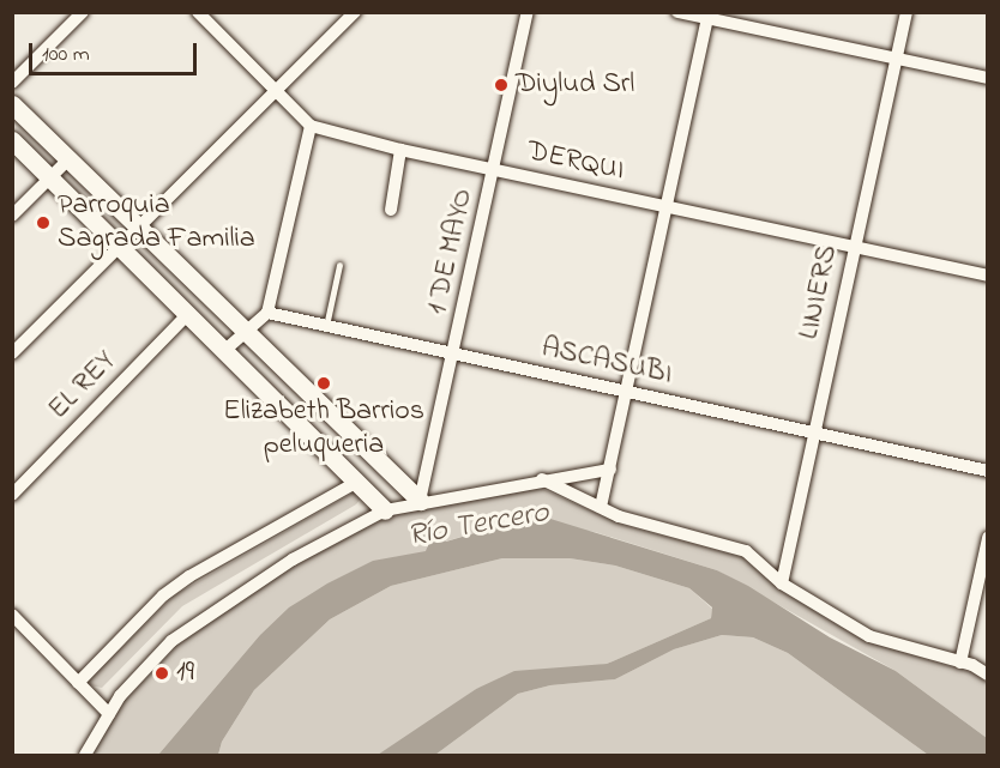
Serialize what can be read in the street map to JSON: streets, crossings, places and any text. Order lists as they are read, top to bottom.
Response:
{
  "streets": {
    "street": [
      "DERQUI",
      "1 DE MAYO",
      "LINIERS",
      "ASCASUBI",
      "EL REY"
    ]
  },
  "crossings": [
    ["DERQUI", "1 DE MAYO"],
    ["DERQUI", "LINIERS"],
    ["1 DE MAYO", "ASCASUBI"],
    ["LINIERS", "ASCASUBI"]
  ],
  "water": ["Río Tercero"],
  "places": [
    "Diylud Srl",
    "Parroquia Sagrada Familia",
    "Elizabeth Barrios peluqueria",
    "19"
  ],
  "scale_bar": "100 m"
}
